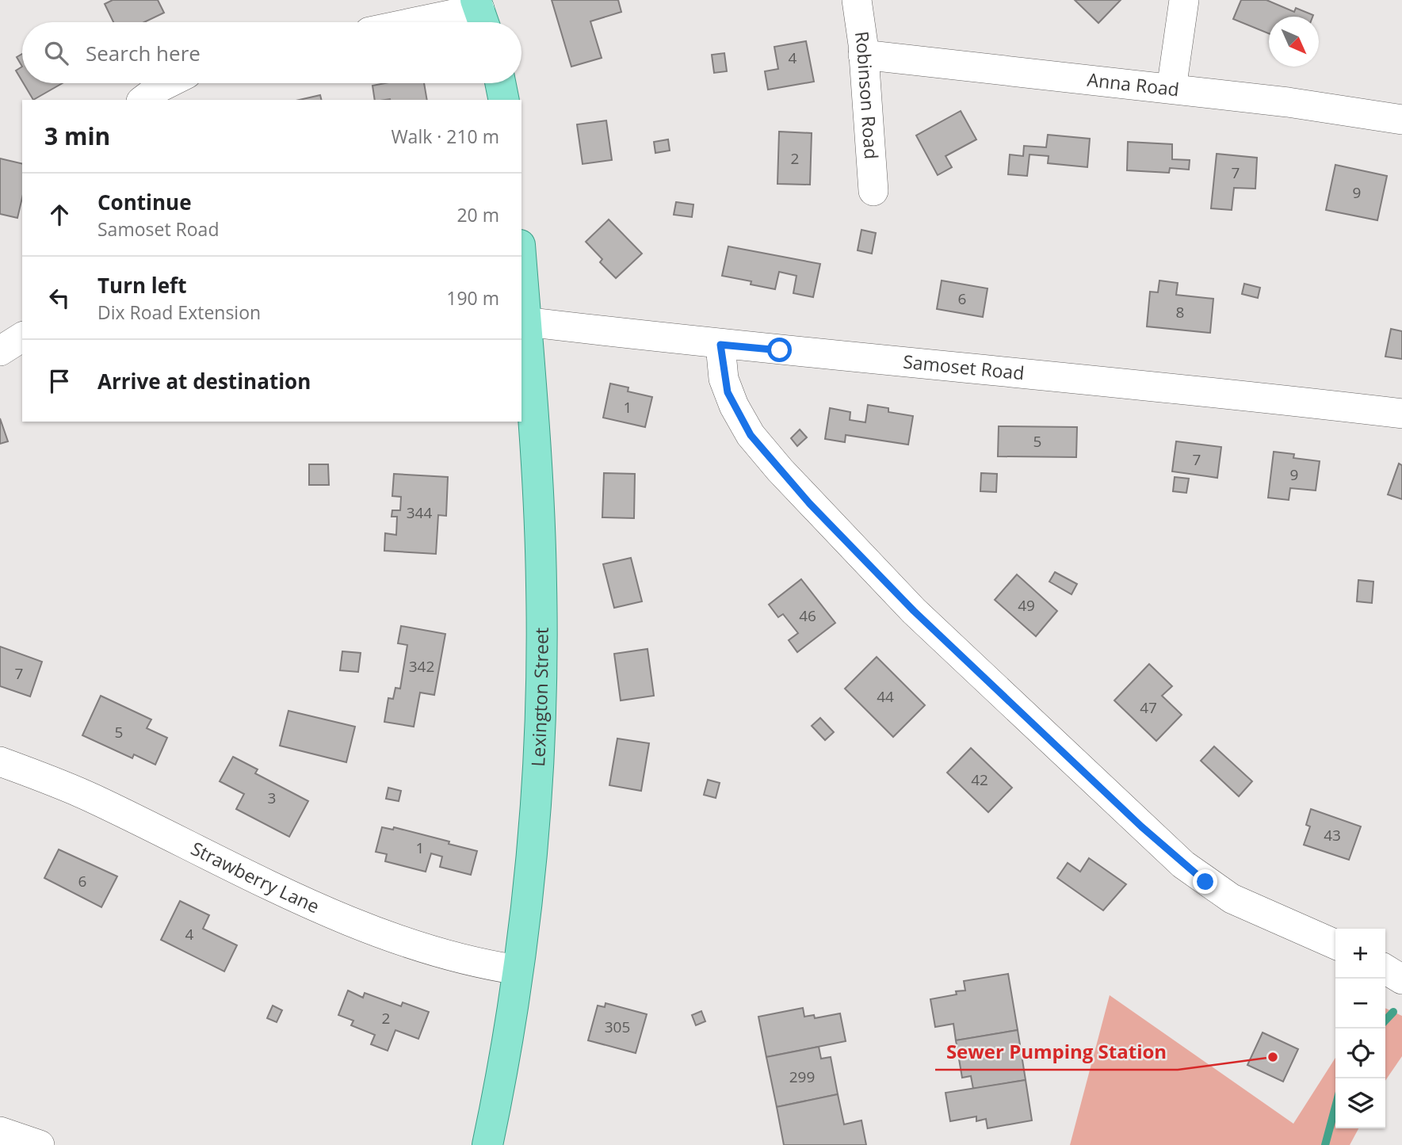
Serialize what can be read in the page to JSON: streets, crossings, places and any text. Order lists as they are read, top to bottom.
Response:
{
  "streets": {
    "main road": ["Lexington Street"],
    "street": [
      "Anna Road",
      "Robinson Road",
      "Samoset Road",
      "Strawberry Lane"
    ]
  },
  "crossings": [
    ["Anna Road", "Robinson Road"],
    ["Samoset Road", "Lexington Street"],
    ["Lexington Street", "Strawberry Lane"]
  ],
  "places": ["Sewer Pumping Station"],
  "house_numbers": [
    "4",
    "2",
    "7",
    "9",
    "6",
    "8",
    "1",
    "5",
    "7",
    "9",
    "344",
    "49",
    "46",
    "342",
    "7",
    "44",
    "47",
    "5",
    "42",
    "3",
    "43",
    "1",
    "6",
    "4",
    "2",
    "305",
    "299"
  ],
  "north": "bottom right",
  "page": {
    "search": "Search here",
    "heading": ["3 min", "Walk · 210 m"],
    "list": [
      ["Continue", "Samoset Road", "20 m"],
      ["Turn left", "Dix Road Extension", "190 m"],
      "Arrive at destination"
    ],
    "map_buttons": ["+", "−"]
  }
}
